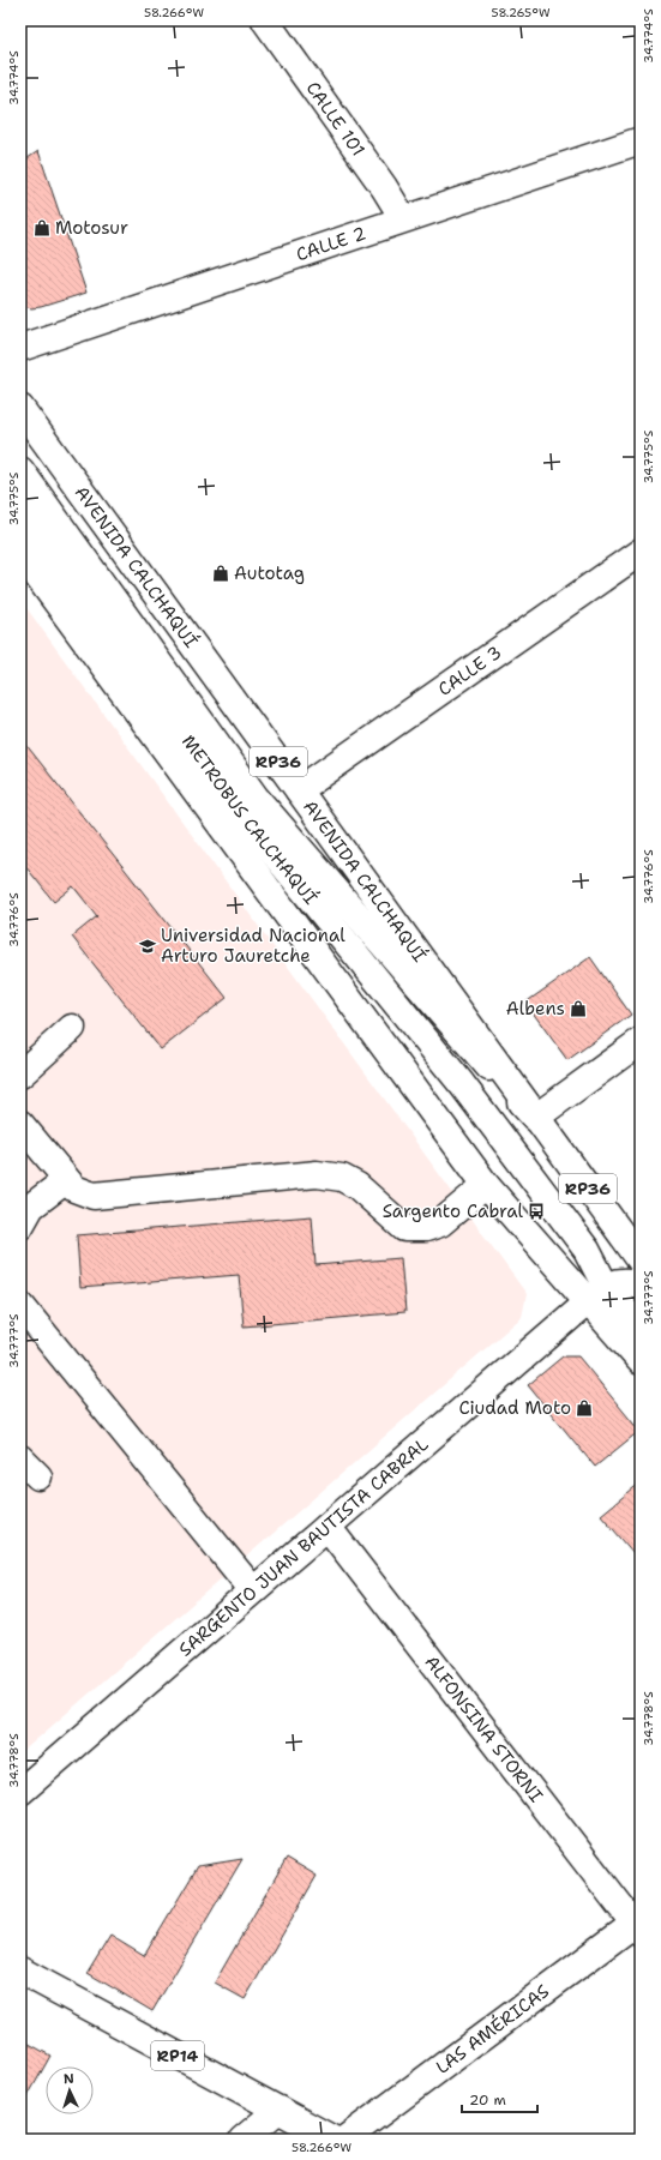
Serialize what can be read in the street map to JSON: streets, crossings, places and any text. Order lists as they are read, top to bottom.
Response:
{
  "streets": {
    "street": [
      "CALLE 101",
      "CALLE 2",
      "AVENIDA CALCHAQUÍ",
      "CALLE 3",
      "RP36",
      "METROBUS CALCHAQUÍ",
      "SARGENTO JUAN BAUTISTA CABRAL",
      "ALFONSINA STORNI",
      "LAS AMÉRICAS",
      "RP14"
    ]
  },
  "crossings": [
    ["CALLE 101", "CALLE 2"],
    ["AVENIDA CALCHAQUÍ", "CALLE 3"],
    ["AVENIDA CALCHAQUÍ", "METROBUS CALCHAQUÍ"],
    ["METROBUS CALCHAQUÍ", "SARGENTO JUAN BAUTISTA CABRAL"],
    ["SARGENTO JUAN BAUTISTA CABRAL", "ALFONSINA STORNI"],
    ["ALFONSINA STORNI", "LAS AMÉRICAS"]
  ],
  "places": {
    "shop": [
      "Motosur",
      "Autotag",
      "Albens",
      "Ciudad Moto"
    ],
    "school or university": ["Universidad Nacional Arturo Jauretche"],
    "bus stop": ["Sargento Cabral"]
  },
  "scale_bar": "20 m",
  "north": "top",
  "coordinates": [
    "58.266°W",
    "58.265°W",
    "34.774°S",
    "34.775°S",
    "34.776°S",
    "34.777°S",
    "34.778°S"
  ]
}
